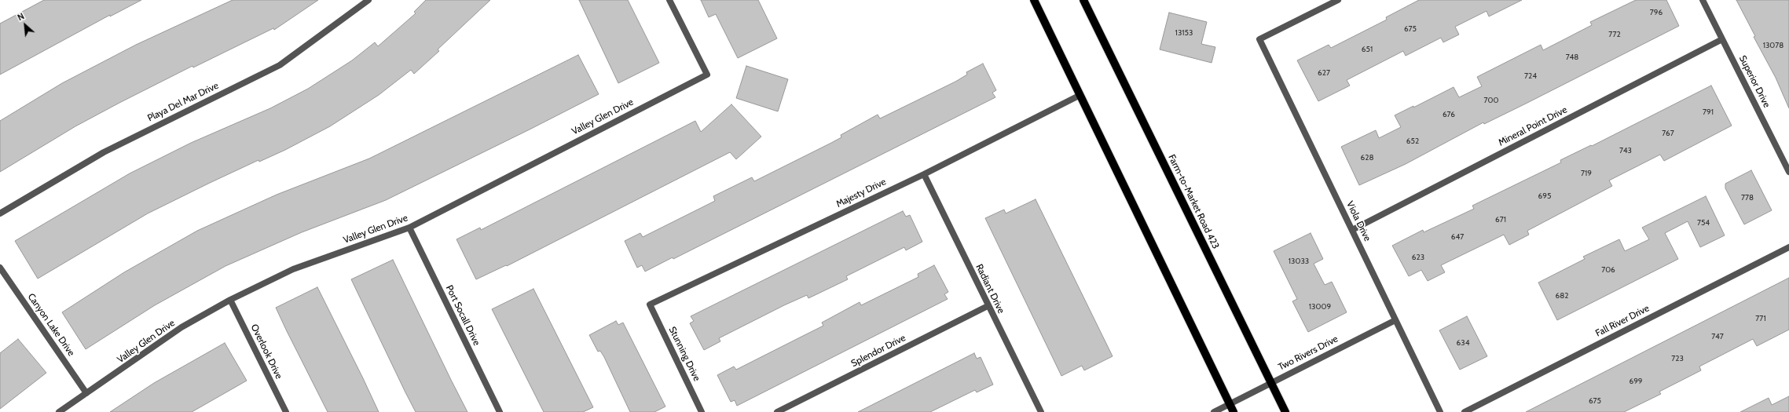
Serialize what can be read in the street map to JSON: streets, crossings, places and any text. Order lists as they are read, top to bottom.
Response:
{
  "streets": {
    "main road": ["Farm-to-Market Road 423"],
    "street": [
      "Superior Drive",
      "Playa Del Mar Drive",
      "Valley Glen Drive",
      "Mineral Point Drive",
      "Majesty Drive",
      "Viola Drive",
      "Radiant Drive",
      "Port Socall Drive",
      "Fall River Drive",
      "Canyon Lake Drive",
      "Splendor Drive",
      "Overlook Drive",
      "Two Rivers Drive",
      "Stunning Drive"
    ]
  },
  "crossings": [
    ["Superior Drive", "Mineral Point Drive"],
    ["Valley Glen Drive", "Port Socall Drive"],
    ["Valley Glen Drive", "Canyon Lake Drive"],
    ["Valley Glen Drive", "Overlook Drive"],
    ["Mineral Point Drive", "Viola Drive"],
    ["Majesty Drive", "Radiant Drive"],
    ["Majesty Drive", "Stunning Drive"],
    ["Farm-to-Market Road 423", "Two Rivers Drive"],
    ["Viola Drive", "Two Rivers Drive"],
    ["Radiant Drive", "Splendor Drive"]
  ],
  "house_numbers": [
    "796",
    "675",
    "13153",
    "772",
    "13078",
    "651",
    "748",
    "627",
    "724",
    "700",
    "791",
    "676",
    "767",
    "652",
    "743",
    "628",
    "719",
    "695",
    "778",
    "671",
    "754",
    "647",
    "623",
    "13033",
    "706",
    "682",
    "13009",
    "771",
    "747",
    "634",
    "723",
    "699",
    "675"
  ],
  "north": "top left"
}
